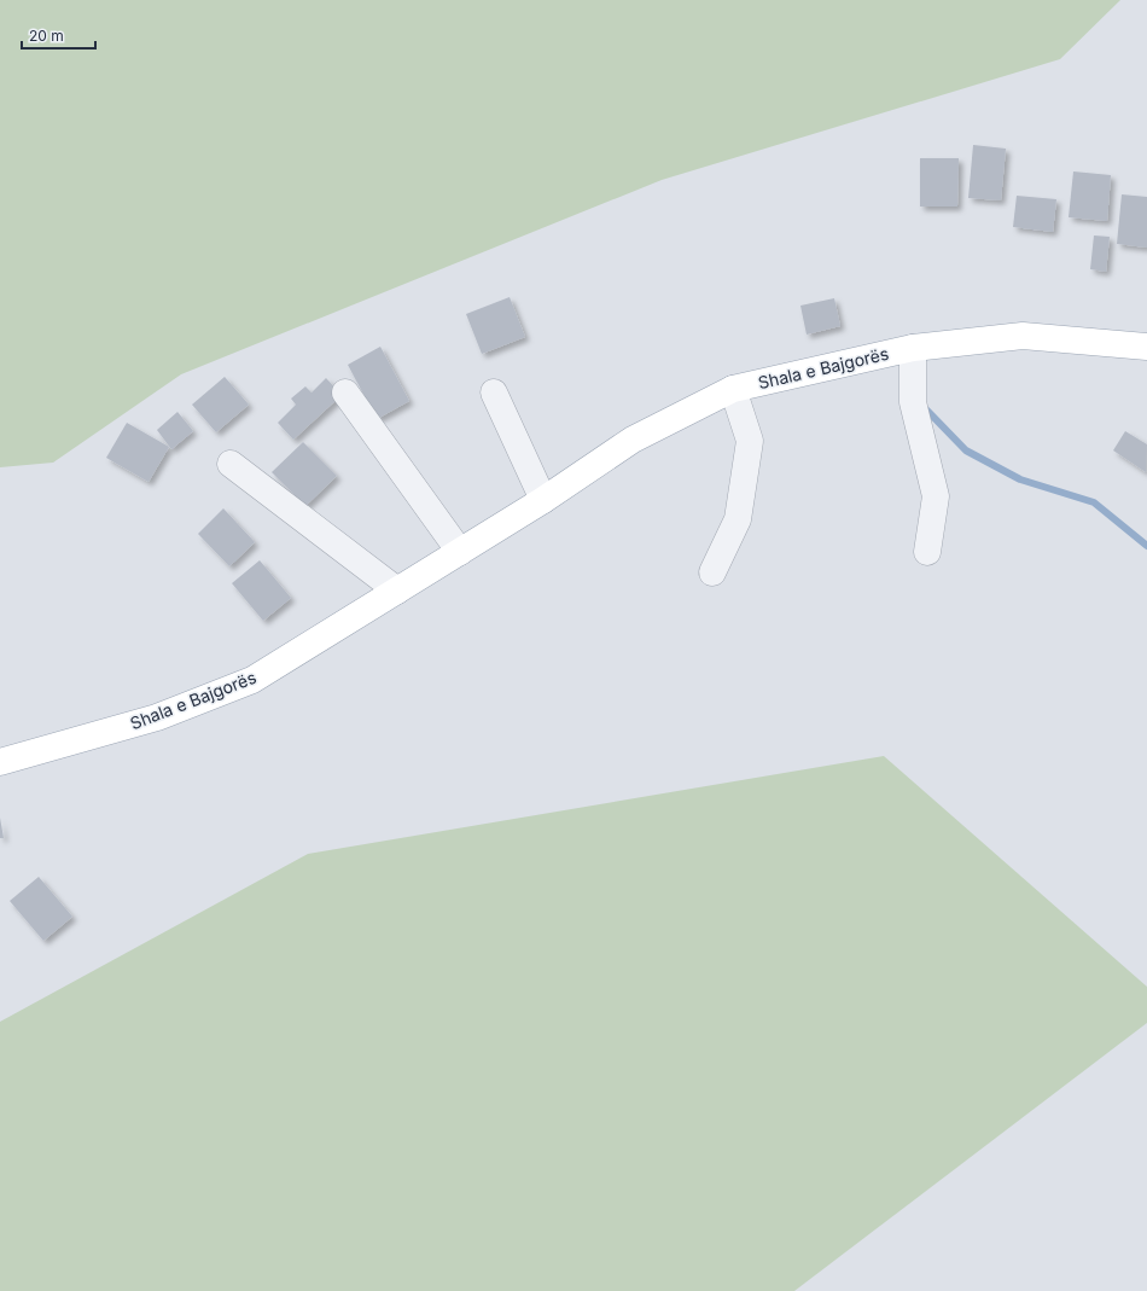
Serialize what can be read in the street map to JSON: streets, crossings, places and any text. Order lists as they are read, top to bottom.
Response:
{
  "streets": {
    "main road": ["Shala e Bajgorës"]
  },
  "scale_bar": "20 m"
}
